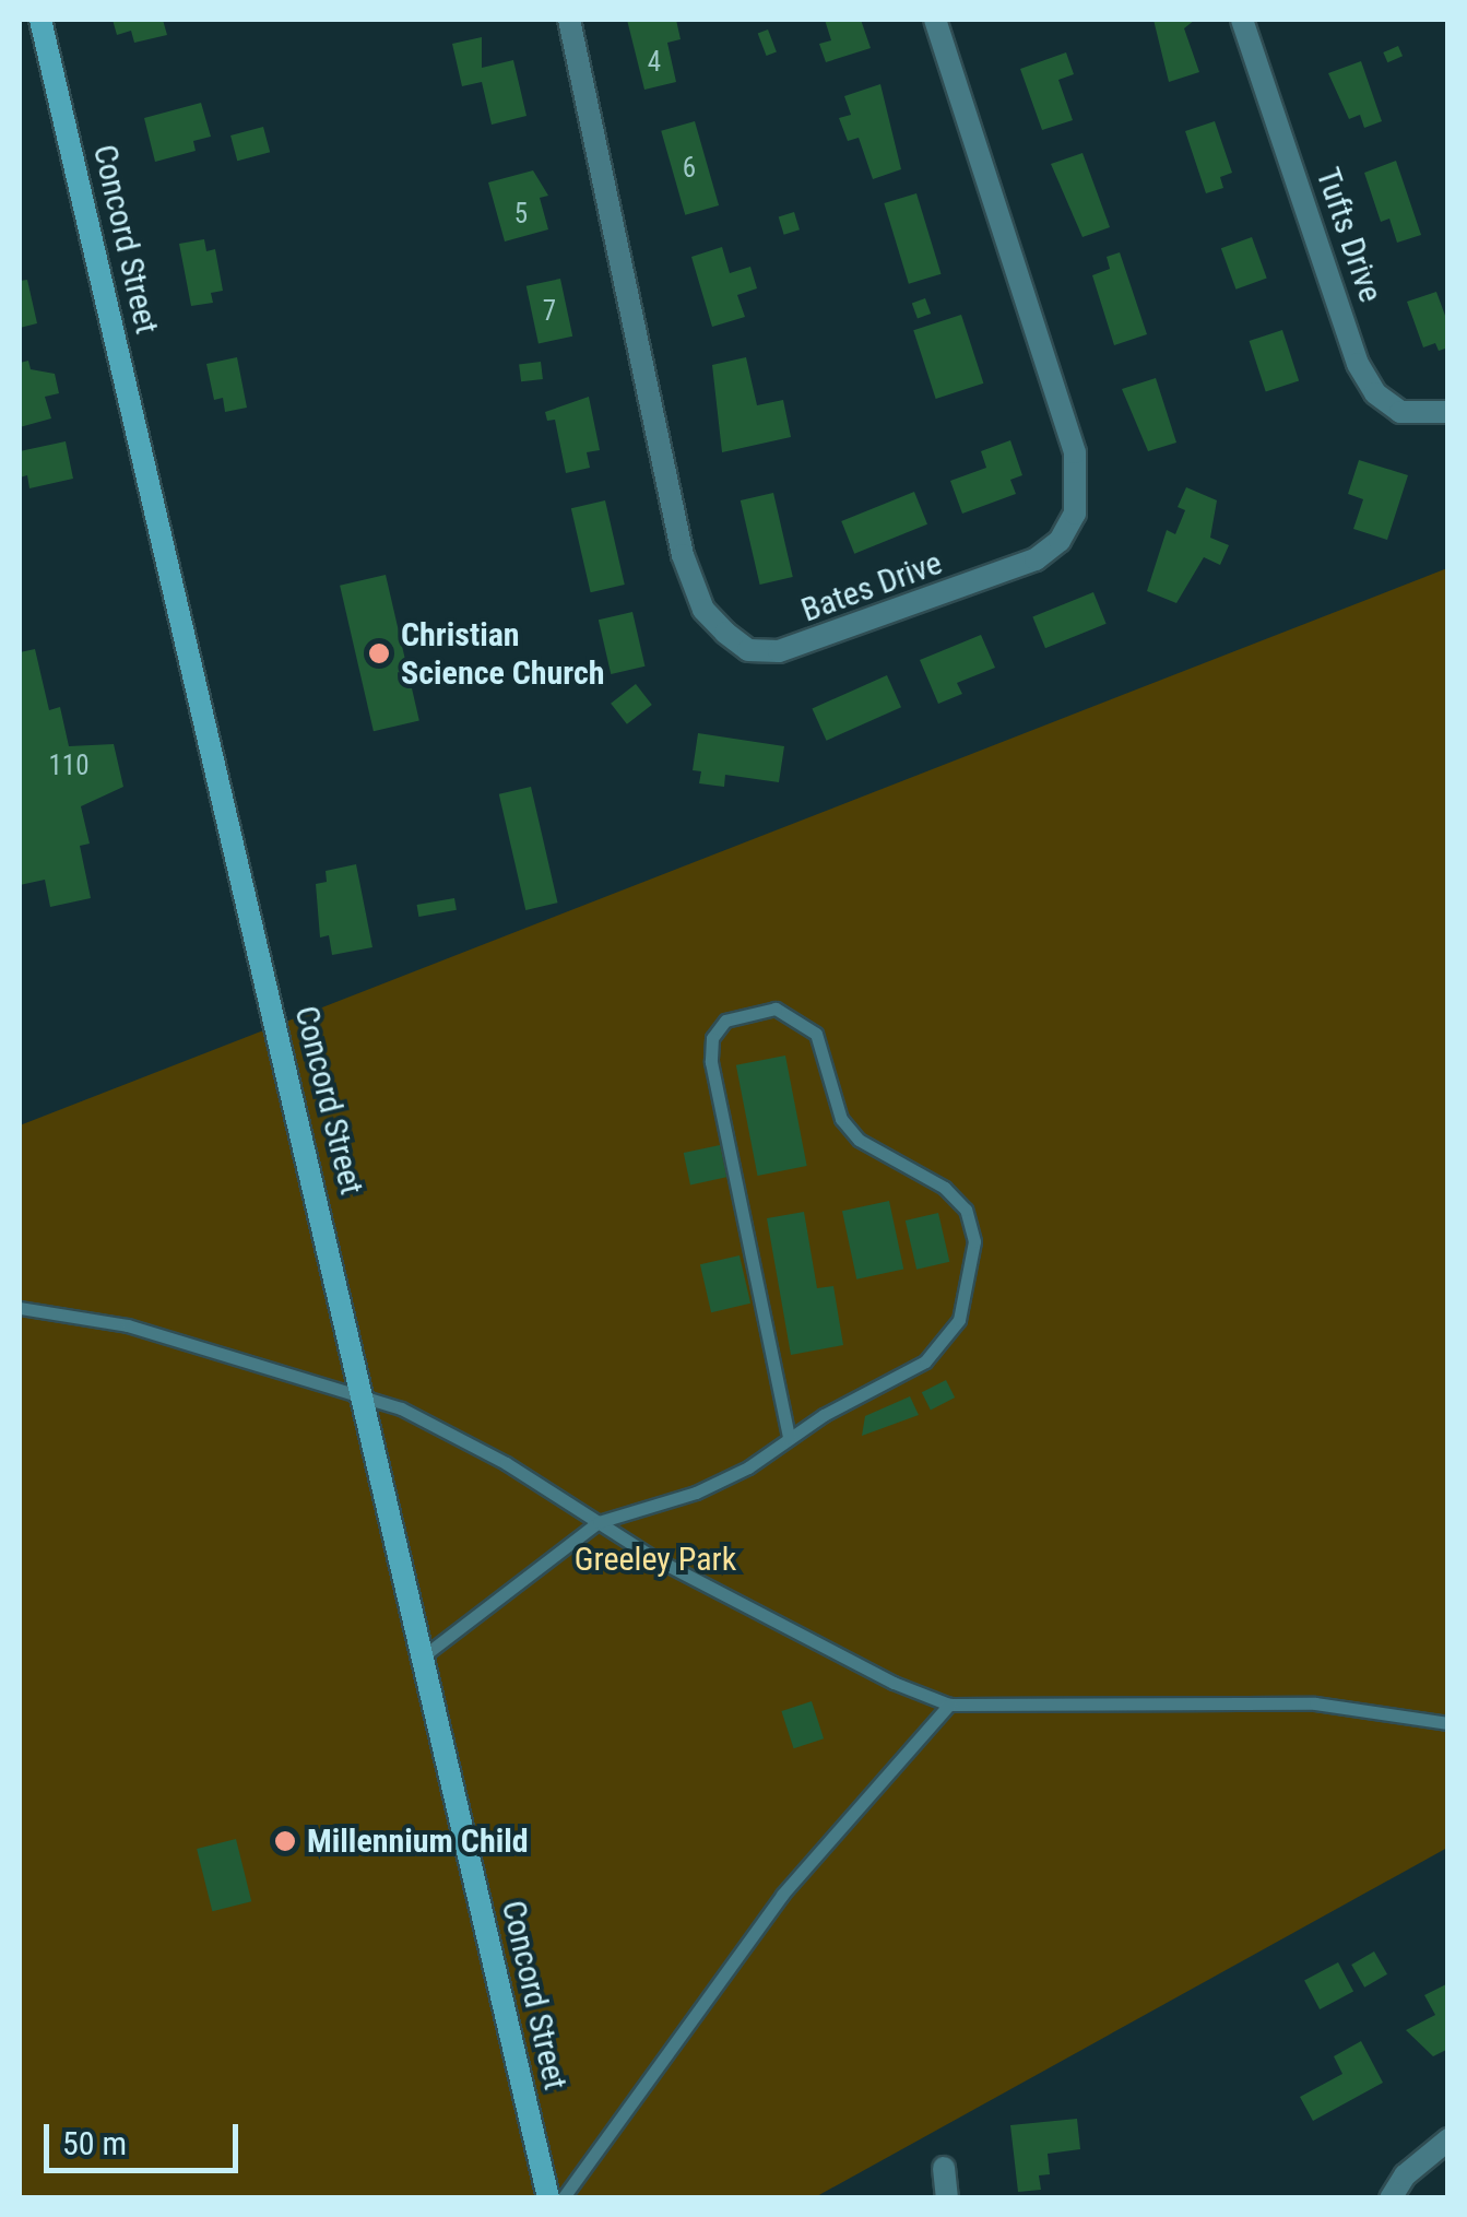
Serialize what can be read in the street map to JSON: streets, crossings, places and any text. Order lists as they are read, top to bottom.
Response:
{
  "streets": {
    "main road": ["Concord Street"],
    "street": ["Tufts Drive", "Bates Drive"]
  },
  "parks": ["Greeley Park"],
  "places": ["Christian Science Church", "Millennium Child"],
  "house_numbers": [
    "4",
    "6",
    "5",
    "7",
    "110"
  ],
  "scale_bar": "50 m"
}
